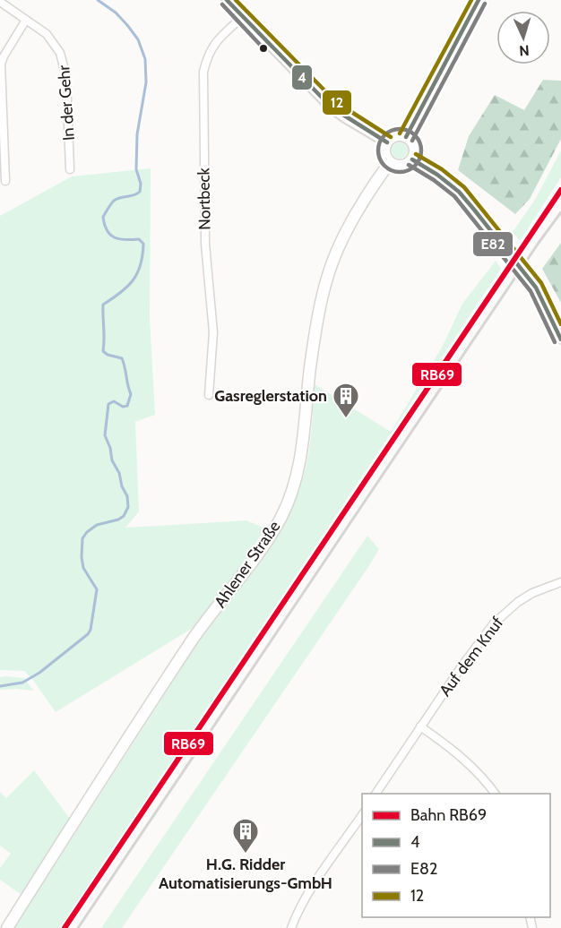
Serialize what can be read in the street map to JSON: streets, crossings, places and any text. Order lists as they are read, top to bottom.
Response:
{
  "streets": {
    "main road": ["Ahlener Straße"],
    "street": ["In der Gehr", "Nortbeck", "Auf dem Knuf"]
  },
  "places": {
    "building": ["Gasreglerstation", "H.G. Ridder Automatisierungs-GmbH"]
  },
  "lines": [
    "transit line 4",
    "transit line 12",
    "transit line E82",
    "rail line RB69"
  ],
  "legend": [
    "Bahn RB69",
    "4",
    "E82",
    "12"
  ],
  "north": "bottom"
}
